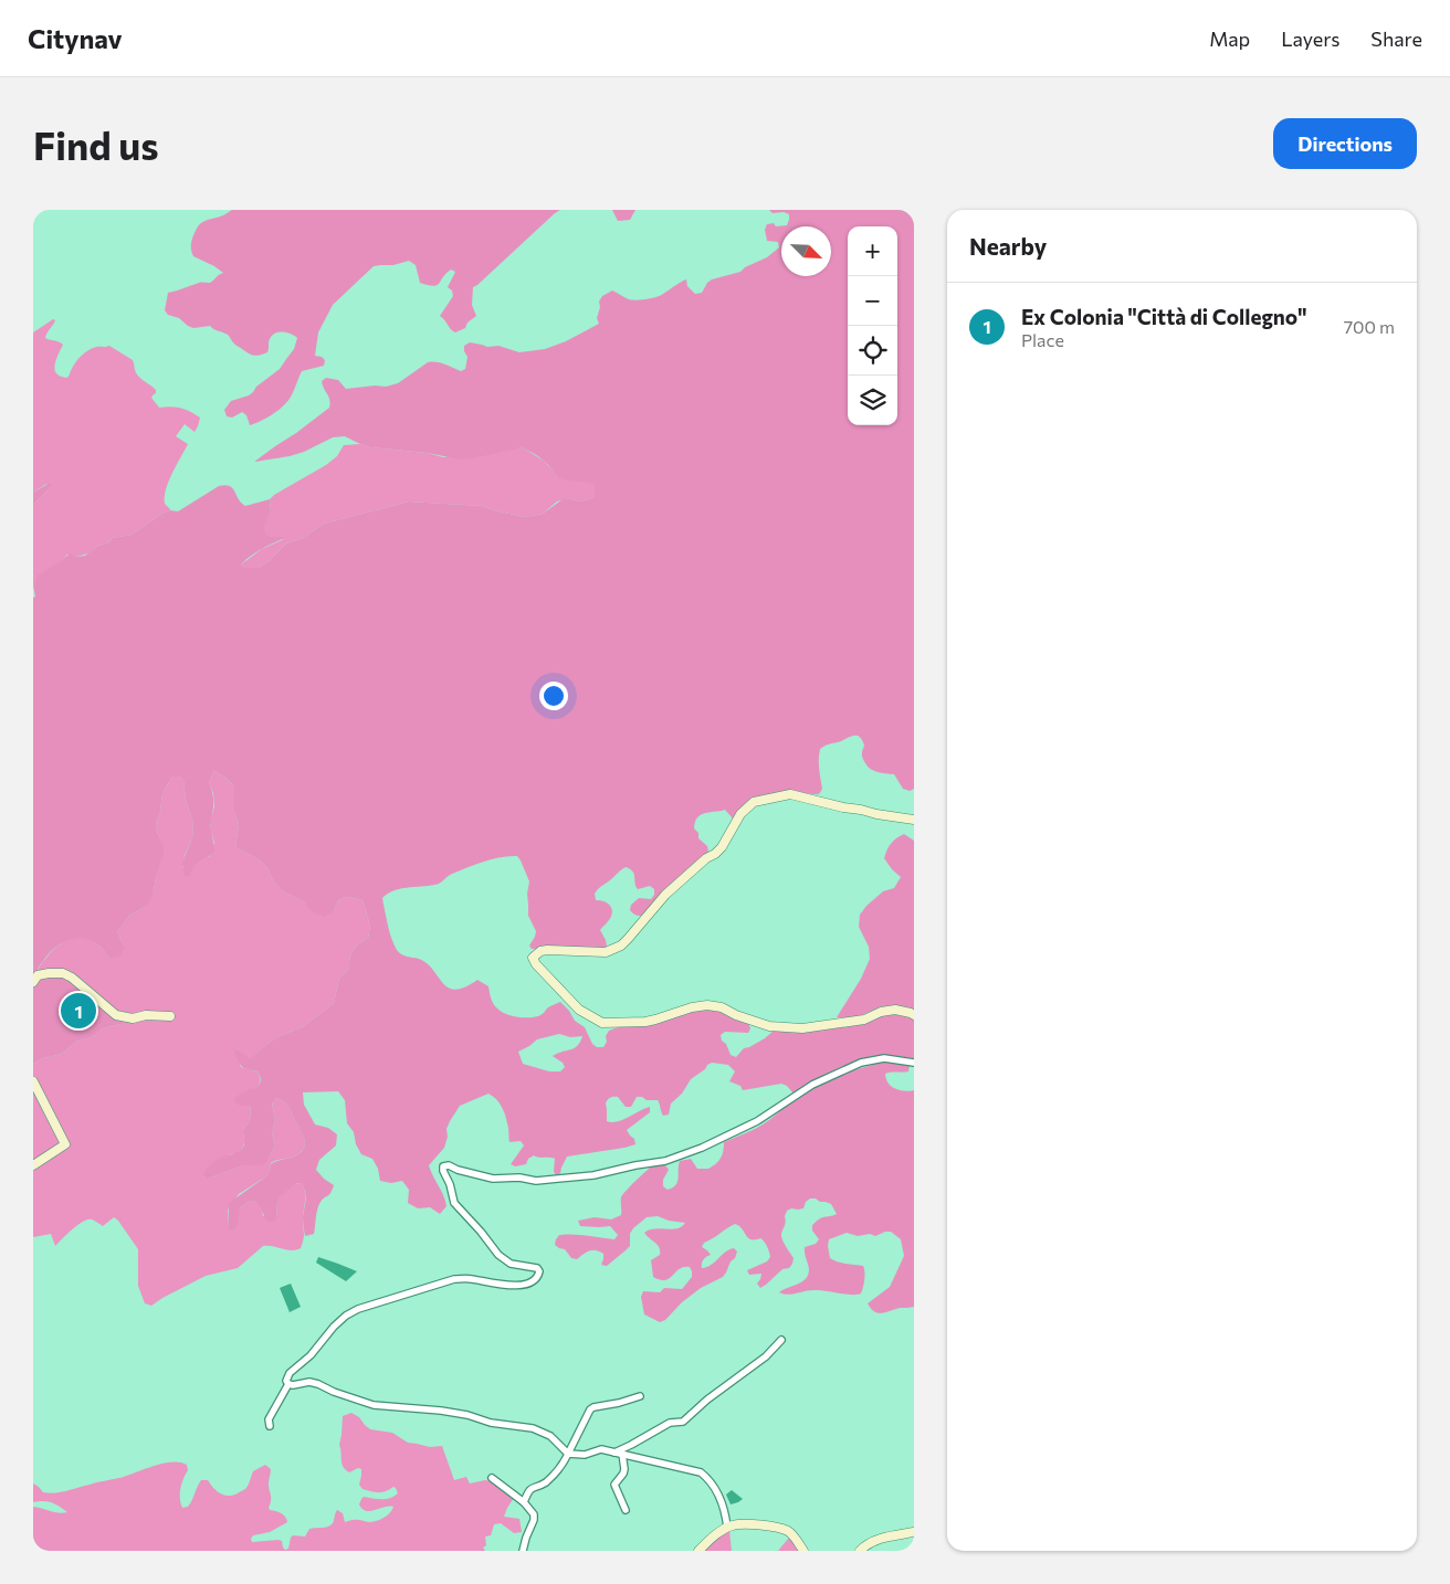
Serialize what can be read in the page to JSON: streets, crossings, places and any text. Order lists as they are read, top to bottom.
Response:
{
  "north": "bottom right",
  "page": {
    "header": "Citynav",
    "nav": ["Map", "Layers", "Share"],
    "buttons": "Directions",
    "title": "Find us",
    "heading": "Nearby",
    "map_buttons": ["+", "−"],
    "list": [
      {
        "mark": "1",
        "name": "Ex Colonia \"Città di Collegno\"",
        "note": "Place",
        "value": "700 m"
      }
    ],
    "pins": "1"
  }
}
